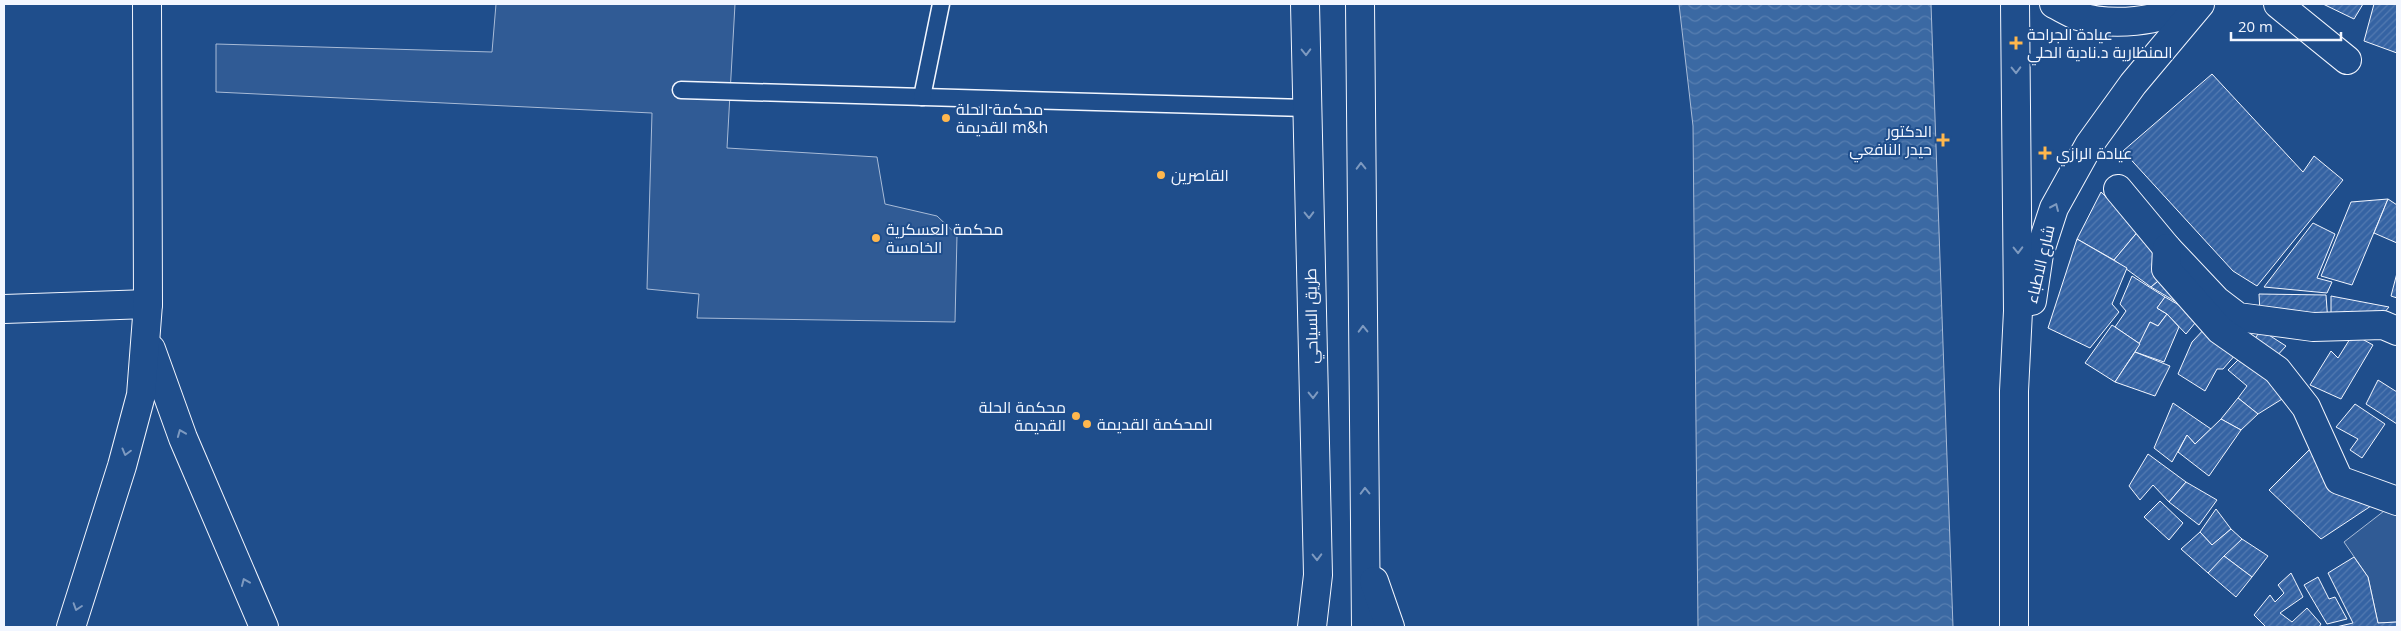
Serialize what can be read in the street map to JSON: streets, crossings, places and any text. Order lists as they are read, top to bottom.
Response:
{
  "streets": {
    "street": ["شارع الاطباء", "طريق السياحي"]
  },
  "places": {
    "health": ["عيادة الجراحة المنظارية د.نادية الحلي", "الدكتور حيدر النافعي", "عيادة الرازي"],
    "other": [
      "محكمة الحلة القديمة m&h",
      "القاصرين",
      "محكمة العسكرية الخامسة",
      "محكمة الحلة القديمة",
      "المحكمة القديمة"
    ]
  },
  "scale_bar": "20 m"
}
